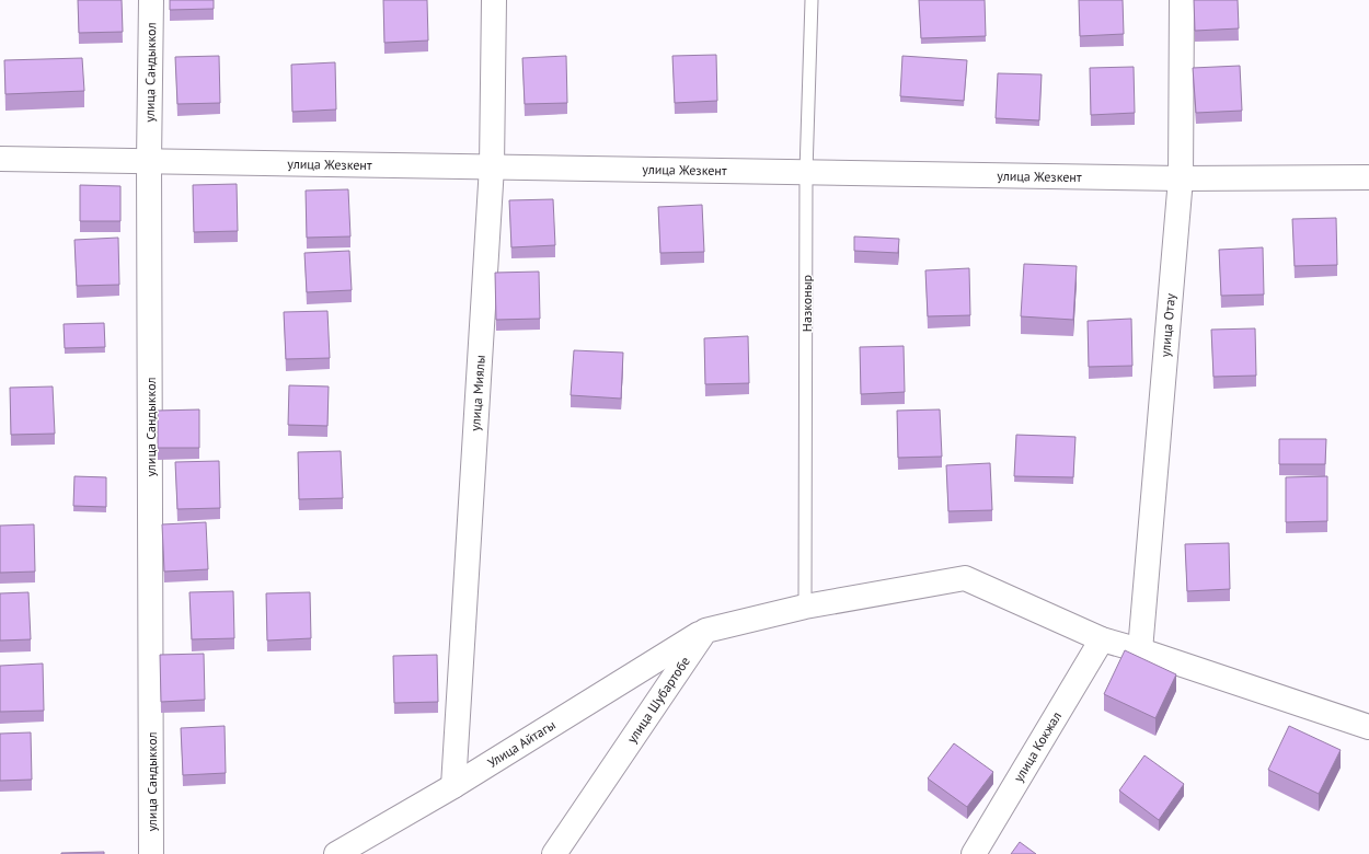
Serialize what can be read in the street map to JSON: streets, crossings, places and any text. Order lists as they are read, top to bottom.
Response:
{
  "streets": {
    "street": [
      "улица Сандыккол",
      "улица Жезкент",
      "улица Отау",
      "улица Миялы",
      "улица Шубартобе",
      "Улица Айтагы",
      "улица Кокжал"
    ],
    "lane": ["Назконыр"]
  },
  "crossings": [
    ["улица Сандыккол", "улица Жезкент"],
    ["улица Жезкент", "Назконыр"],
    ["улица Жезкент", "улица Отау"],
    ["улица Жезкент", "улица Миялы"],
    ["улица Миялы", "Улица Айтагы"],
    ["улица Шубартобе", "Улица Айтагы"]
  ]
}
